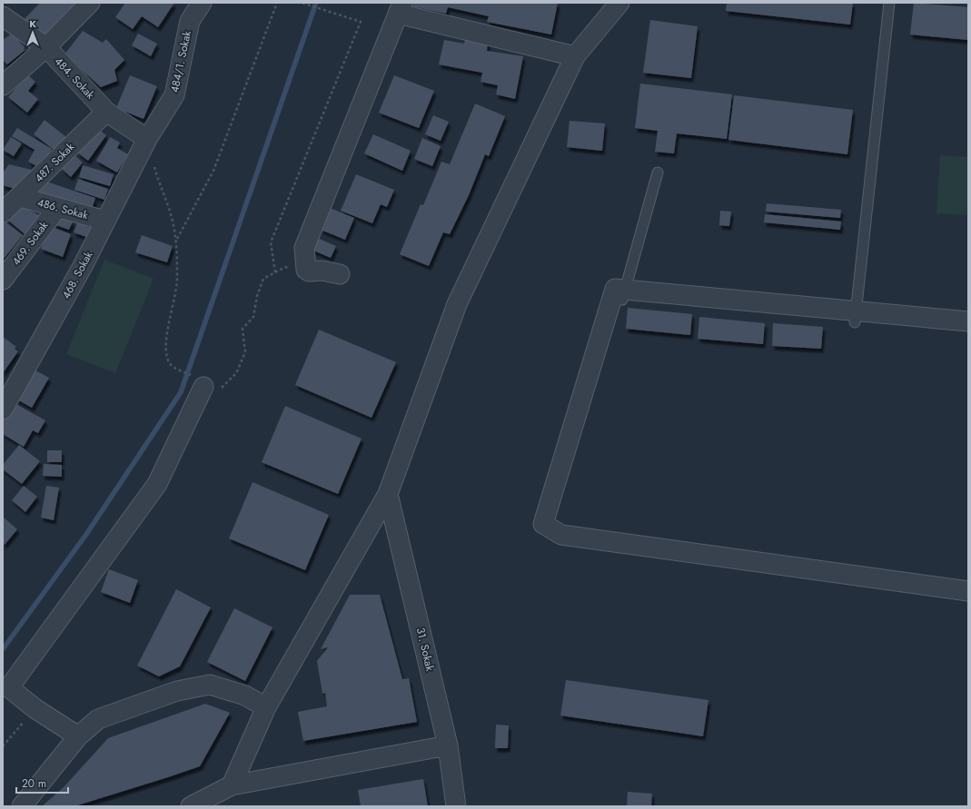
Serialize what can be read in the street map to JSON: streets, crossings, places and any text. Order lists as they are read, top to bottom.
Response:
{
  "streets": {
    "street": [
      "484/1. Sokak",
      "484. Sokak",
      "487. Sokak",
      "486. Sokak",
      "469. Sokak",
      "468. Sokak",
      "31. Sokak"
    ]
  },
  "crossings": [
    ["484/1. Sokak", "484. Sokak"],
    ["484/1. Sokak", "468. Sokak"],
    ["484. Sokak", "487. Sokak"],
    ["484. Sokak", "468. Sokak"],
    ["487. Sokak", "486. Sokak"],
    ["486. Sokak", "469. Sokak"],
    ["486. Sokak", "468. Sokak"]
  ],
  "scale_bar": "20 m",
  "north": "top"
}
